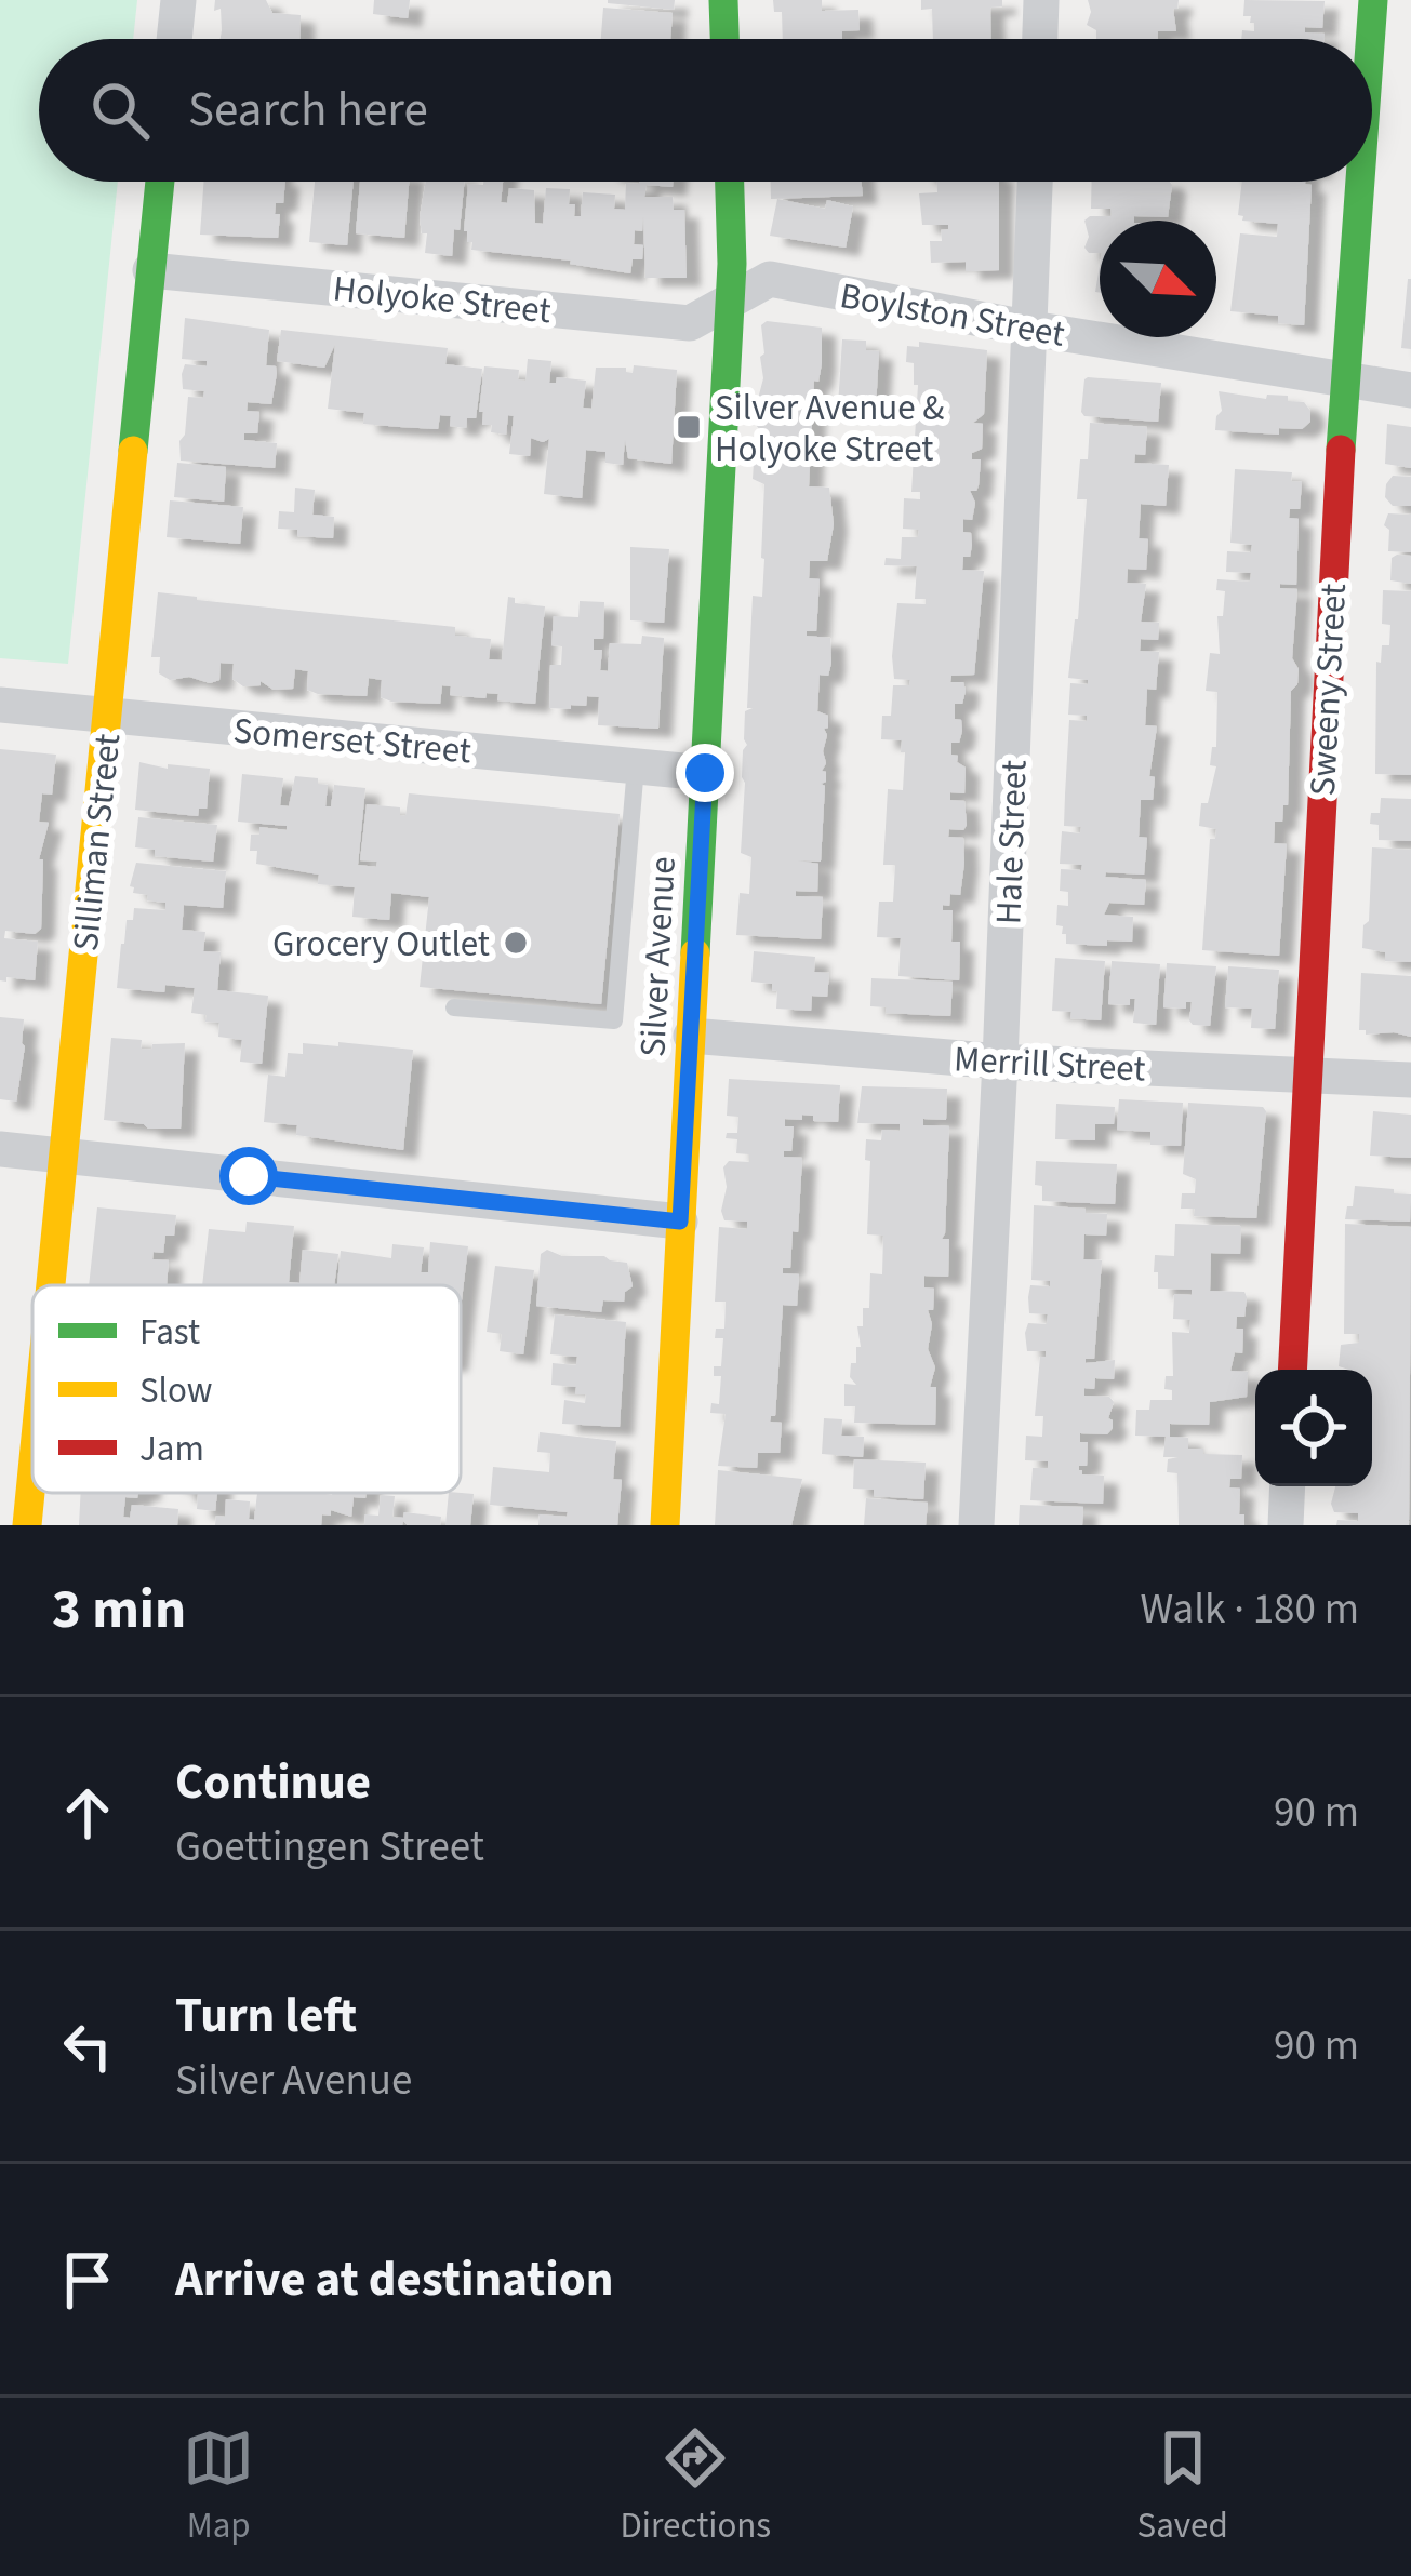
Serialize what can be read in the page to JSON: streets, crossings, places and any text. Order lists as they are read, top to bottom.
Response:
{
  "streets": {
    "street": [
      "Holyoke Street",
      "Boylston Street",
      "Sweeny Street",
      "Somerset Street",
      "Silliman Street",
      "Hale Street",
      "Silver Avenue",
      "Merrill Street"
    ]
  },
  "crossings": [
    ["Holyoke Street", "Boylston Street"],
    ["Holyoke Street", "Silliman Street"],
    ["Holyoke Street", "Silver Avenue"],
    ["Boylston Street", "Sweeny Street"],
    ["Boylston Street", "Hale Street"],
    ["Boylston Street", "Silver Avenue"],
    ["Sweeny Street", "Merrill Street"],
    ["Somerset Street", "Silliman Street"],
    ["Somerset Street", "Silver Avenue"],
    ["Hale Street", "Merrill Street"],
    ["Silver Avenue", "Merrill Street"]
  ],
  "places": {
    "transit": ["Silver Avenue & Holyoke Street"],
    "other": ["Grocery Outlet"]
  },
  "legend": ["Fast", "Slow", "Jam"],
  "north": "bottom right",
  "page": {
    "search": "Search here",
    "heading": ["3 min", "Walk · 180 m"],
    "list": [
      ["Continue", "Goettingen Street", "90 m"],
      ["Turn left", "Silver Avenue", "90 m"],
      "Arrive at destination"
    ],
    "nav": ["Map", "Directions", "Saved"]
  }
}
